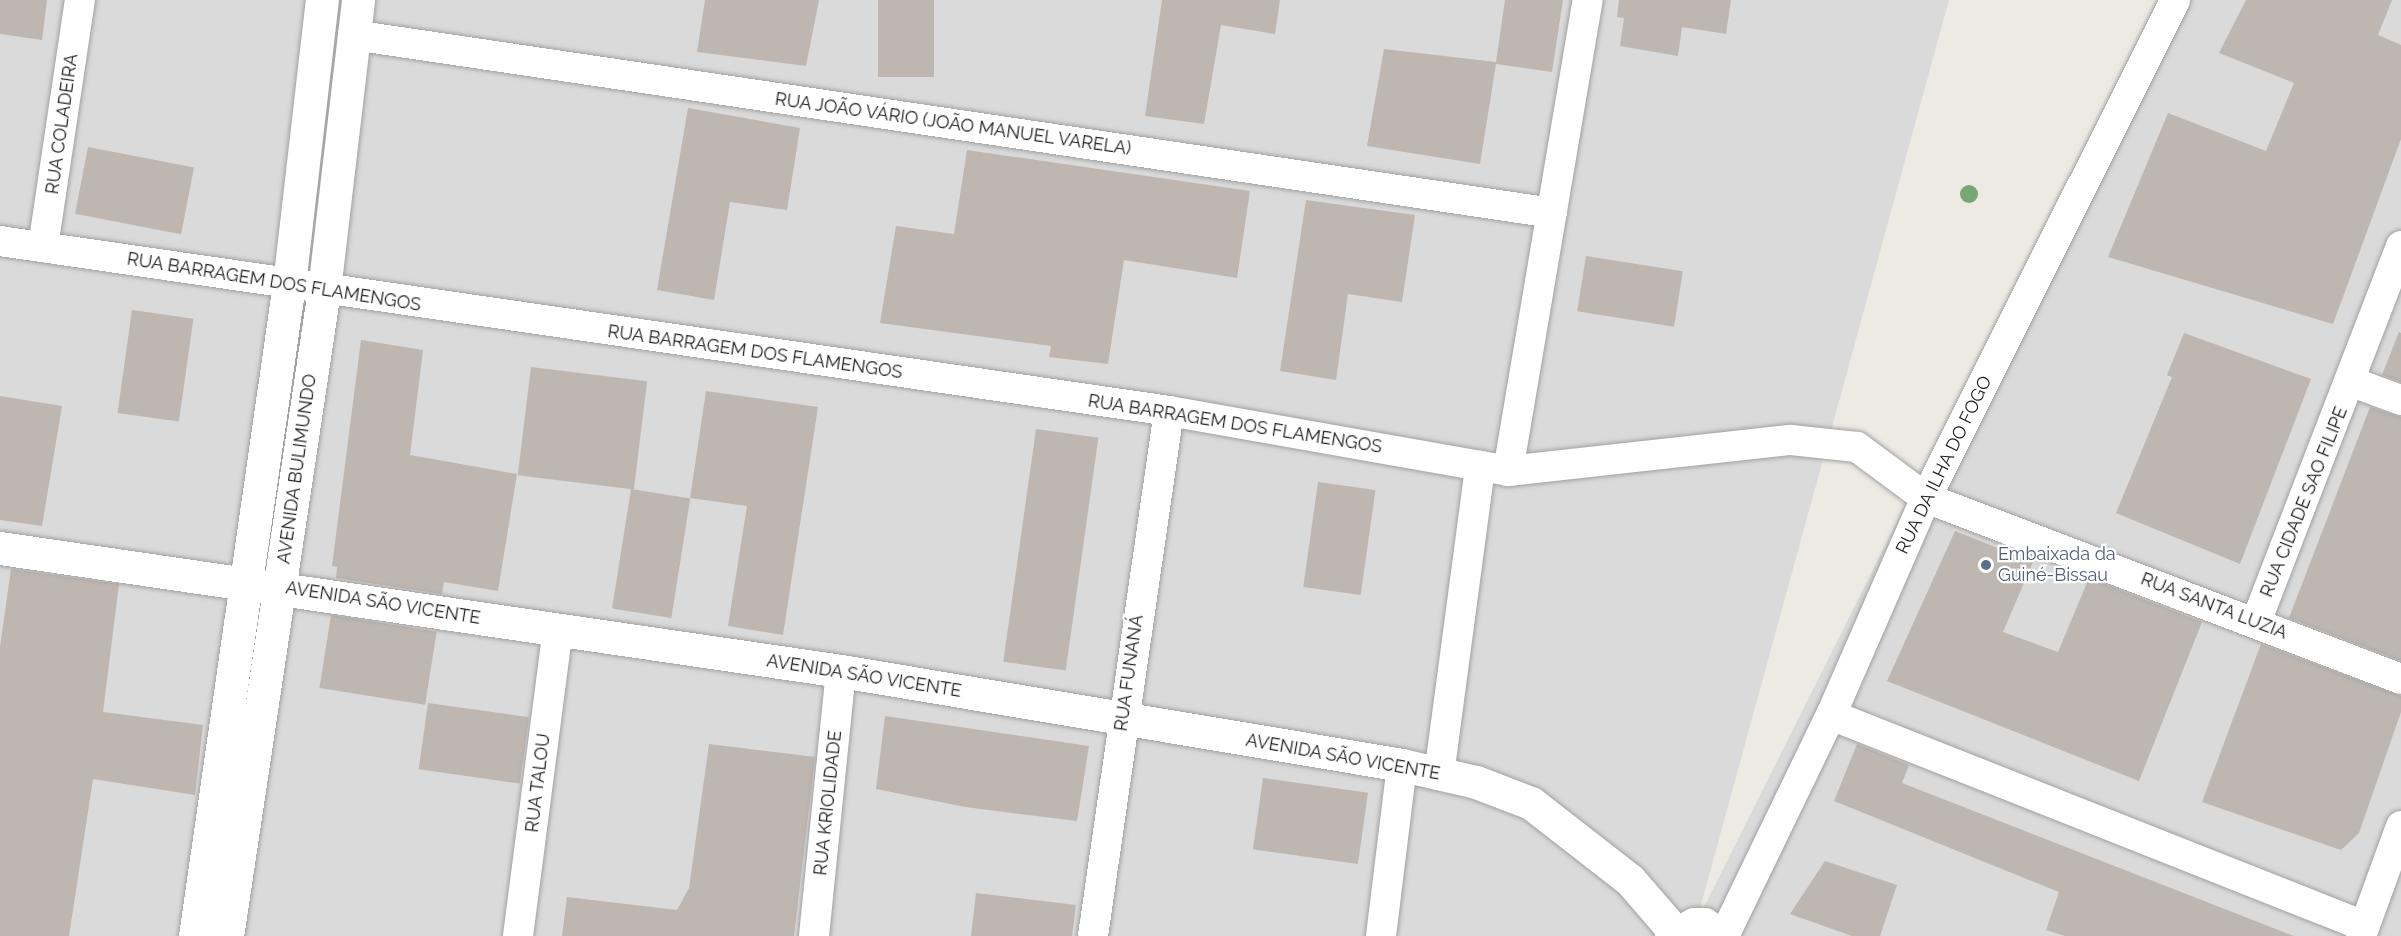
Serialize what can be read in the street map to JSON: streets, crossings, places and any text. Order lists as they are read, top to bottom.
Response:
{
  "streets": {
    "street": [
      "RUA COLADEIRA",
      "RUA JOÃO VÁRIO (JOÃO MANUEL VARELA)",
      "RUA BARRAGEM DOS FLAMENGOS",
      "RUA DA ILHA DO FOGO",
      "AVENIDA BULIMUNDO",
      "RUA CIDADE SAO FILIPE",
      "AVENIDA SÃO VICENTE",
      "RUA SANTA LUZIA",
      "RUA FUNANÁ",
      "RUA TALOU",
      "RUA KRIOLIDADE"
    ]
  },
  "crossings": [
    ["RUA COLADEIRA", "RUA BARRAGEM DOS FLAMENGOS"],
    ["RUA JOÃO VÁRIO (JOÃO MANUEL VARELA)", "AVENIDA BULIMUNDO"],
    ["RUA BARRAGEM DOS FLAMENGOS", "RUA DA ILHA DO FOGO"],
    ["RUA BARRAGEM DOS FLAMENGOS", "AVENIDA BULIMUNDO"],
    ["RUA BARRAGEM DOS FLAMENGOS", "RUA SANTA LUZIA"],
    ["RUA BARRAGEM DOS FLAMENGOS", "RUA FUNANÁ"],
    ["RUA DA ILHA DO FOGO", "RUA SANTA LUZIA"],
    ["AVENIDA BULIMUNDO", "AVENIDA SÃO VICENTE"],
    ["RUA CIDADE SAO FILIPE", "RUA SANTA LUZIA"],
    ["AVENIDA SÃO VICENTE", "RUA FUNANÁ"],
    ["AVENIDA SÃO VICENTE", "RUA TALOU"],
    ["AVENIDA SÃO VICENTE", "RUA KRIOLIDADE"]
  ],
  "places": ["Embaixada da Guiné-Bissau"]
}
